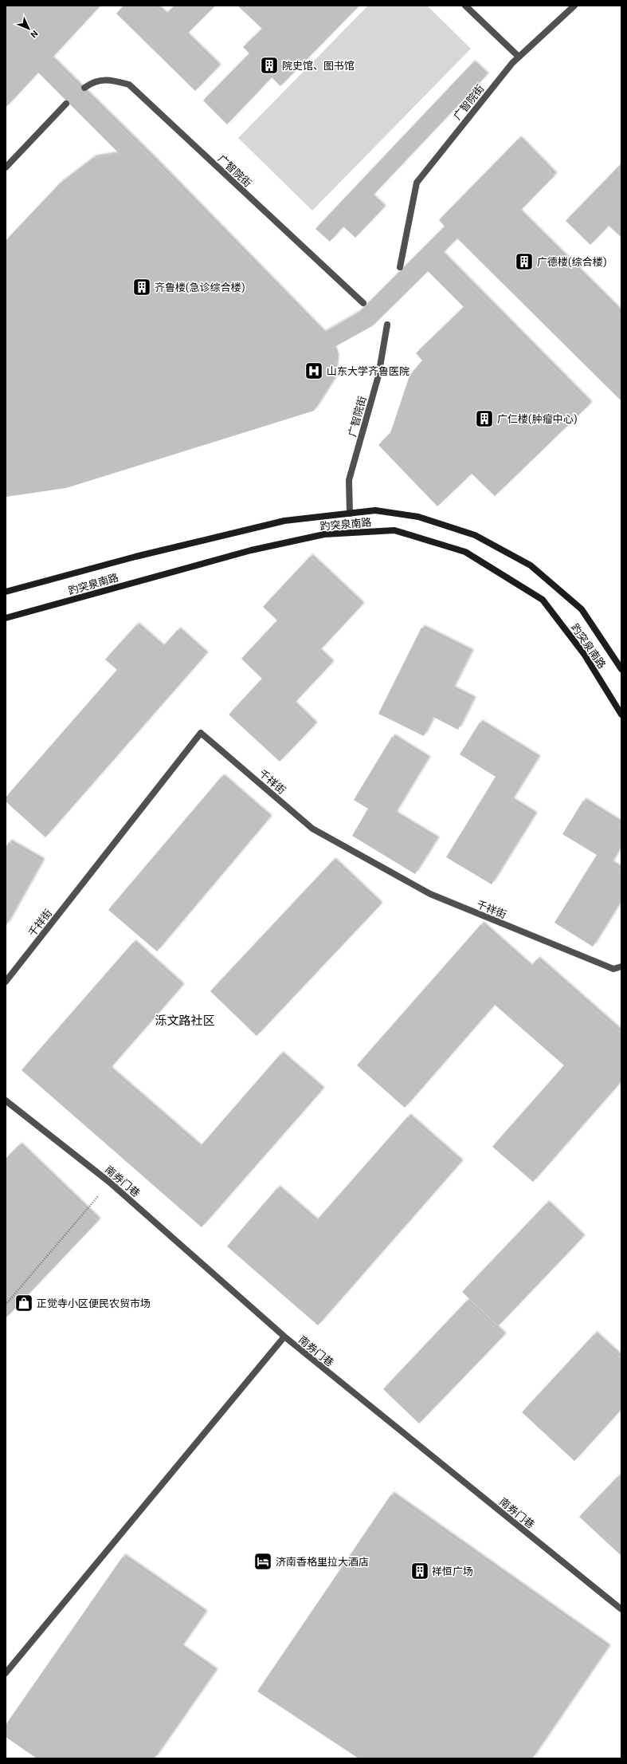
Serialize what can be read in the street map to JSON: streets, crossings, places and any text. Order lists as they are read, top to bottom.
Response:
{
  "streets": {
    "main road": ["趵突泉南路"],
    "street": ["广智院街", "千祥街", "南券门巷"]
  },
  "crossings": [
    ["广智院街", "趵突泉南路"]
  ],
  "districts": ["泺文路社区"],
  "places": {
    "building": [
      "院史馆、图书馆",
      "广德楼(综合楼)",
      "齐鲁楼(急诊综合楼)",
      "广仁楼(肿瘤中心)",
      "祥恒广场"
    ],
    "hospital": ["山东大学齐鲁医院"],
    "shop": ["正觉寺小区便民农贸市场"],
    "hotel": ["济南香格里拉大酒店"]
  },
  "north": "bottom right"
}
